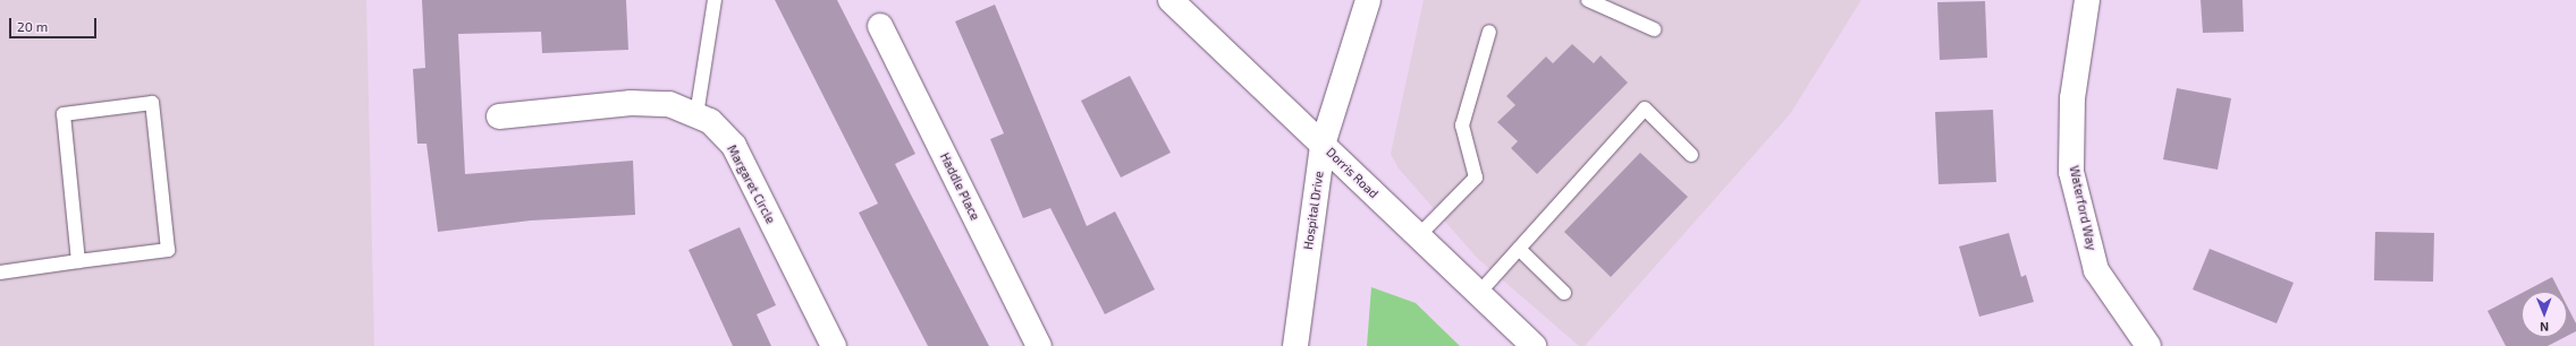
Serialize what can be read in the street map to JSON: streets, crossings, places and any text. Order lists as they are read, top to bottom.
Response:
{
  "streets": {
    "street": [
      "Dorris Road",
      "Margaret Circle",
      "Haddle Place",
      "Waterford Way",
      "Hospital Drive"
    ]
  },
  "crossings": [
    ["Dorris Road", "Hospital Drive"]
  ],
  "scale_bar": "20 m",
  "north": "bottom"
}
